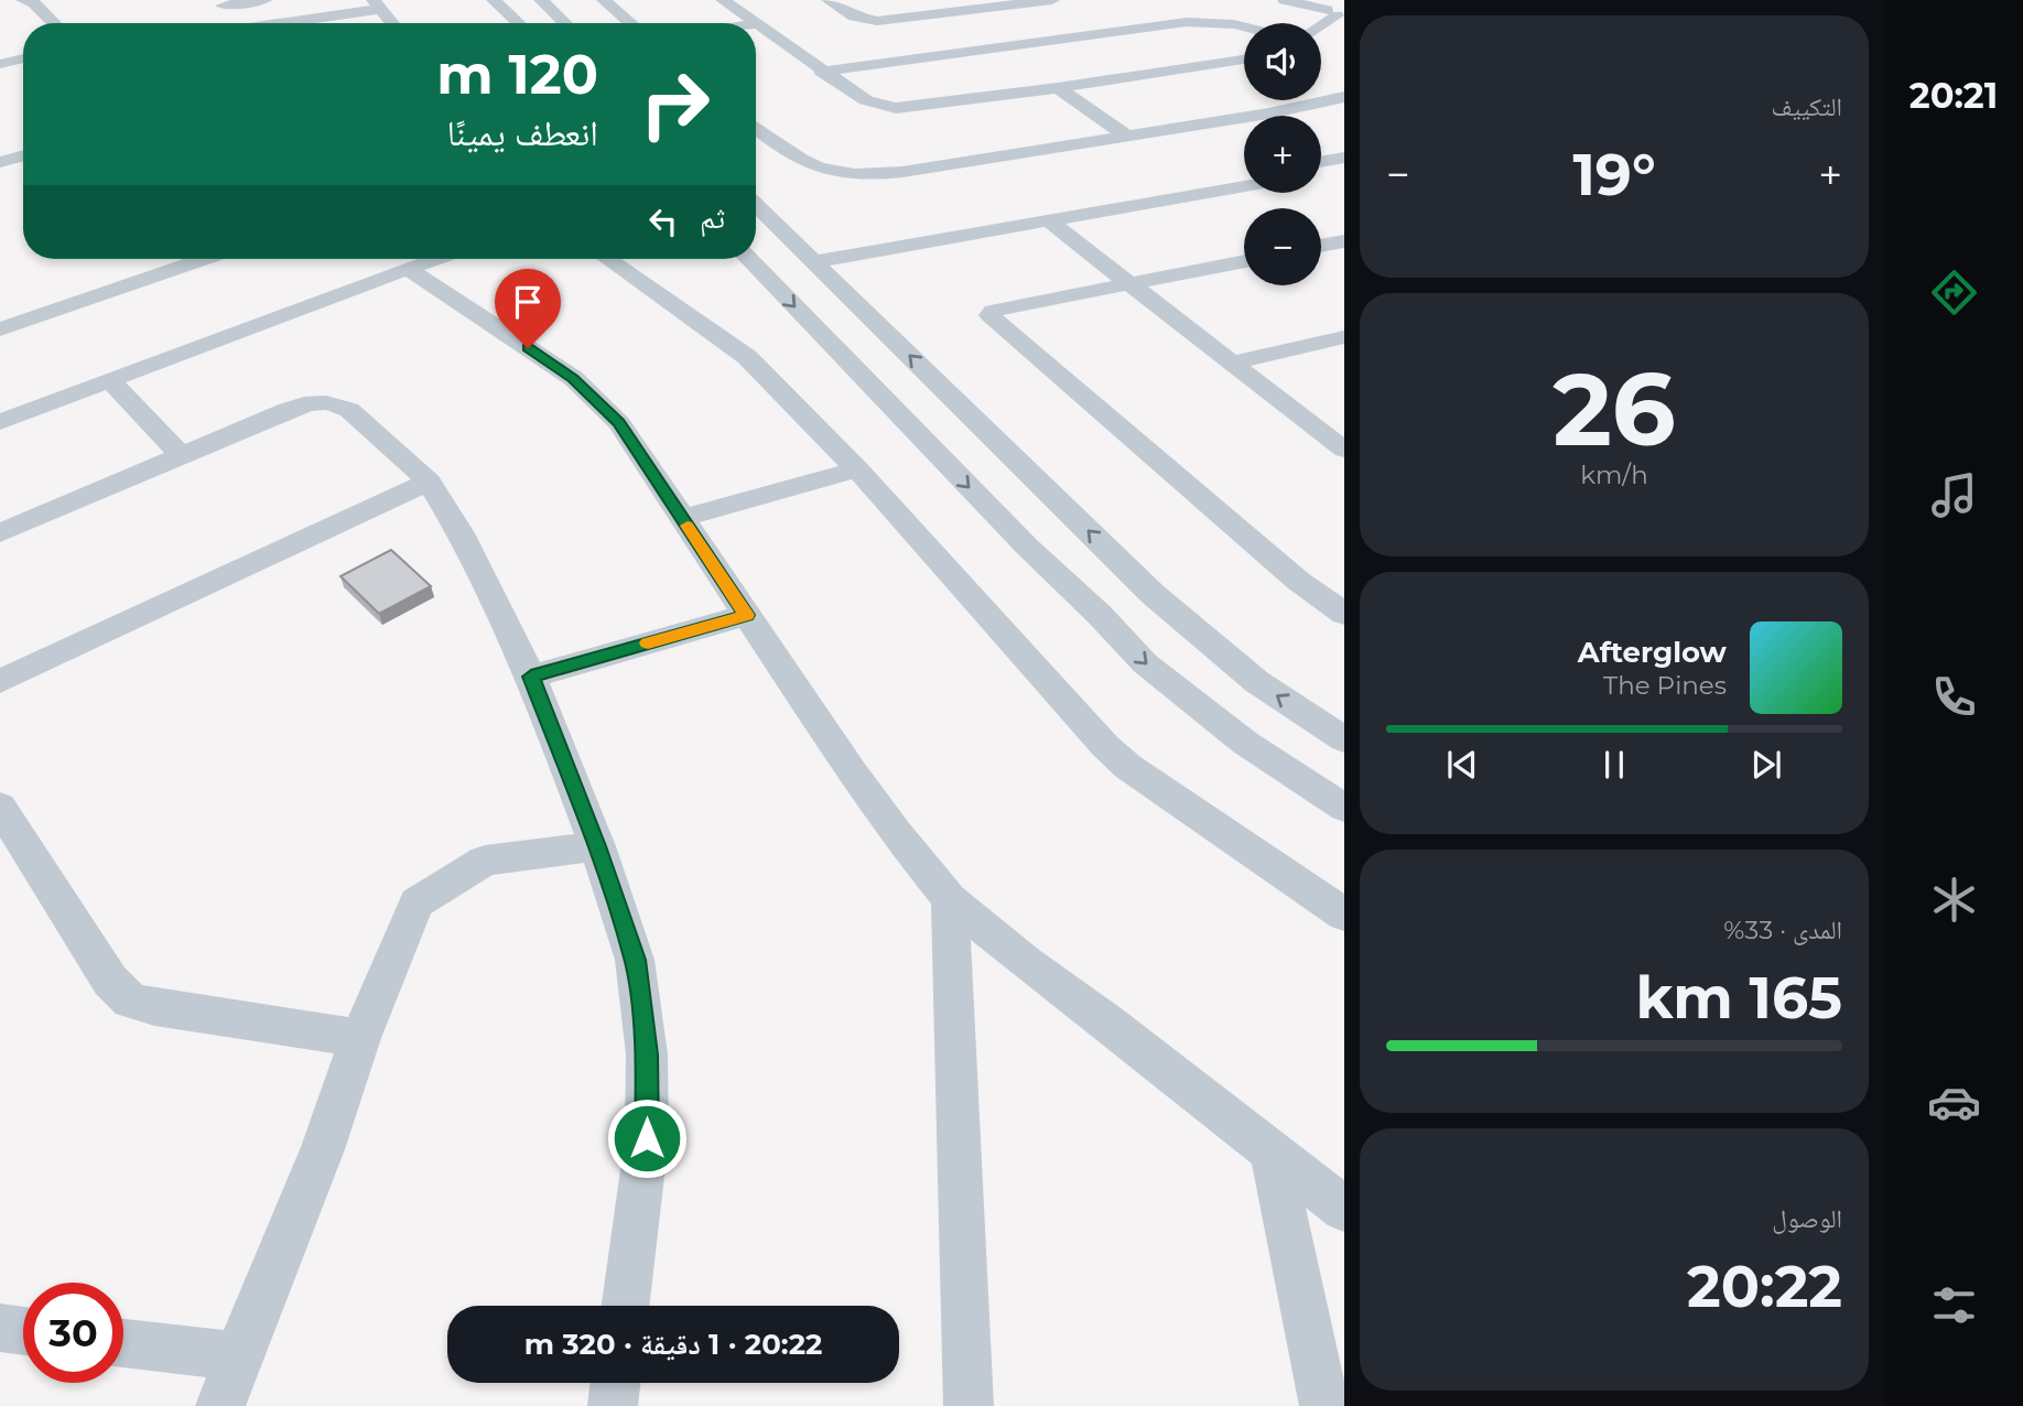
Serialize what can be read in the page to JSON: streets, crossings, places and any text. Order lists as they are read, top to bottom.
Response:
{
  "page": {
    "tabs": "20:21",
    "tile": [
      "التكييف",
      ["26", "km/h"],
      ["المدى · 33%", "165 km"],
      ["الوصول", "20:22"]
    ],
    "map_buttons": ["+", "−"],
    "turn": ["120 m", "انعطف يمينًا"],
    "heat": ["−", "19°", "+"],
    "then": "ثم",
    "song": ["Afterglow", "The Pines"],
    "limit": "30",
    "trip": "20:22 · 1 دقيقة · 320 m"
  }
}
